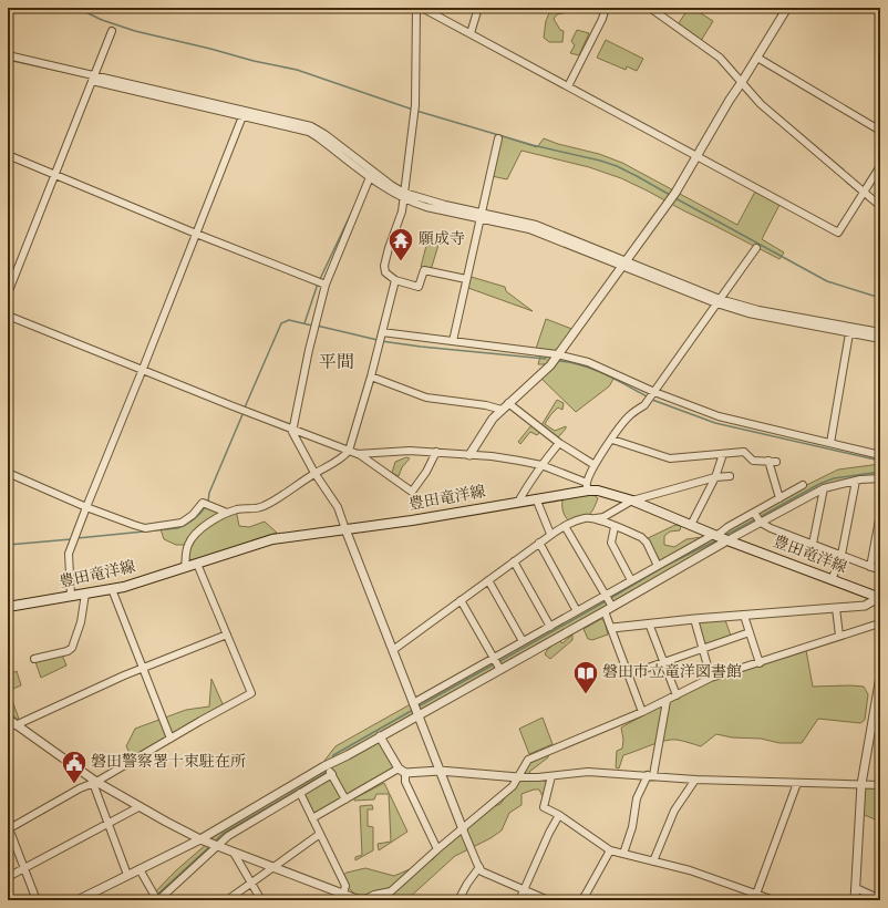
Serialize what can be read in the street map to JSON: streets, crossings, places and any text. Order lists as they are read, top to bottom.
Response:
{
  "streets": {
    "main road": ["豊田竜洋線"]
  },
  "districts": ["平間"],
  "places": {
    "temple": ["願成寺"],
    "library": ["磐田市立竜洋図書館"],
    "public building": ["磐田警察署十束駐在所"]
  }
}
